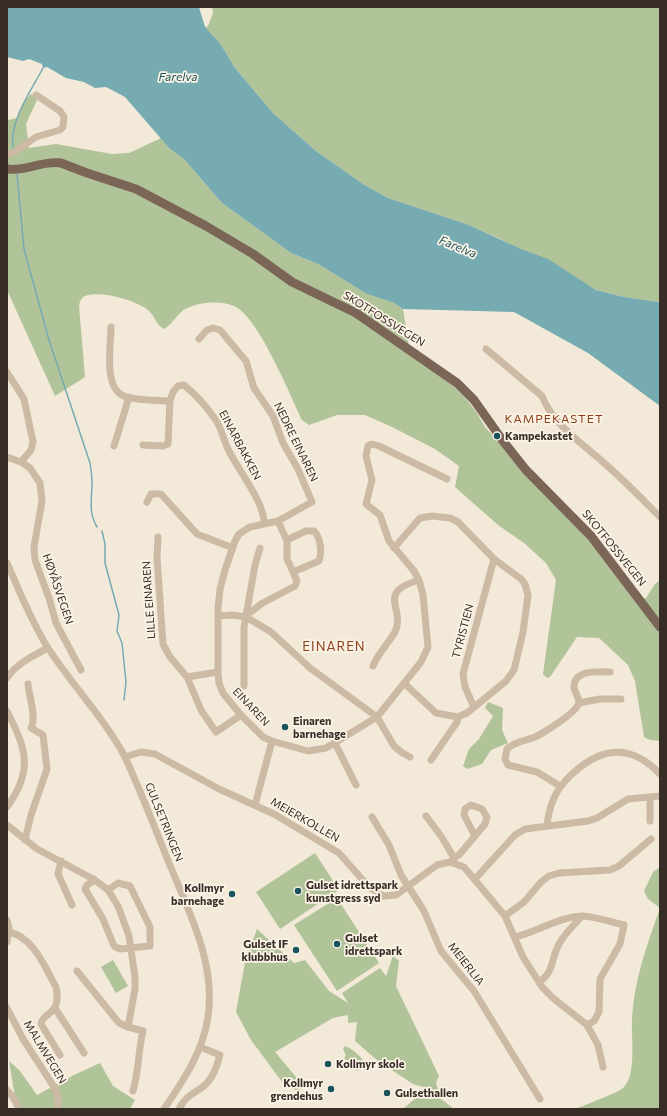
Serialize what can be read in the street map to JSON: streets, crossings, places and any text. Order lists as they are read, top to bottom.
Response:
{
  "streets": {
    "main road": ["SKOTFOSSVEGEN"],
    "street": [
      "NEDRE EINAREN",
      "EINARBAKKEN",
      "HØYÅSVEGEN",
      "LILLE EINAREN",
      "TYRISTIEN",
      "EINAREN",
      "MEIERKOLLEN",
      "GULSETRINGEN",
      "MEIERLIA",
      "MALMVEGEN"
    ]
  },
  "crossings": [
    ["NEDRE EINAREN", "EINAREN"],
    ["EINARBAKKEN", "EINAREN"],
    ["LILLE EINAREN", "EINAREN"],
    ["MEIERKOLLEN", "GULSETRINGEN"],
    ["MEIERKOLLEN", "MEIERLIA"]
  ],
  "districts": ["KAMPEKASTET", "EINAREN"],
  "water": ["Farelva"],
  "places": [
    "Kampekastet",
    "Einaren barnehage",
    "Gulset idrettspark kunstgress syd",
    "Kollmyr barnehage",
    "Gulset idrettspark",
    "Gulset IF klubbhus",
    "Kollmyr skole",
    "Kollmyr grendehus",
    "Gulsethallen"
  ]
}
